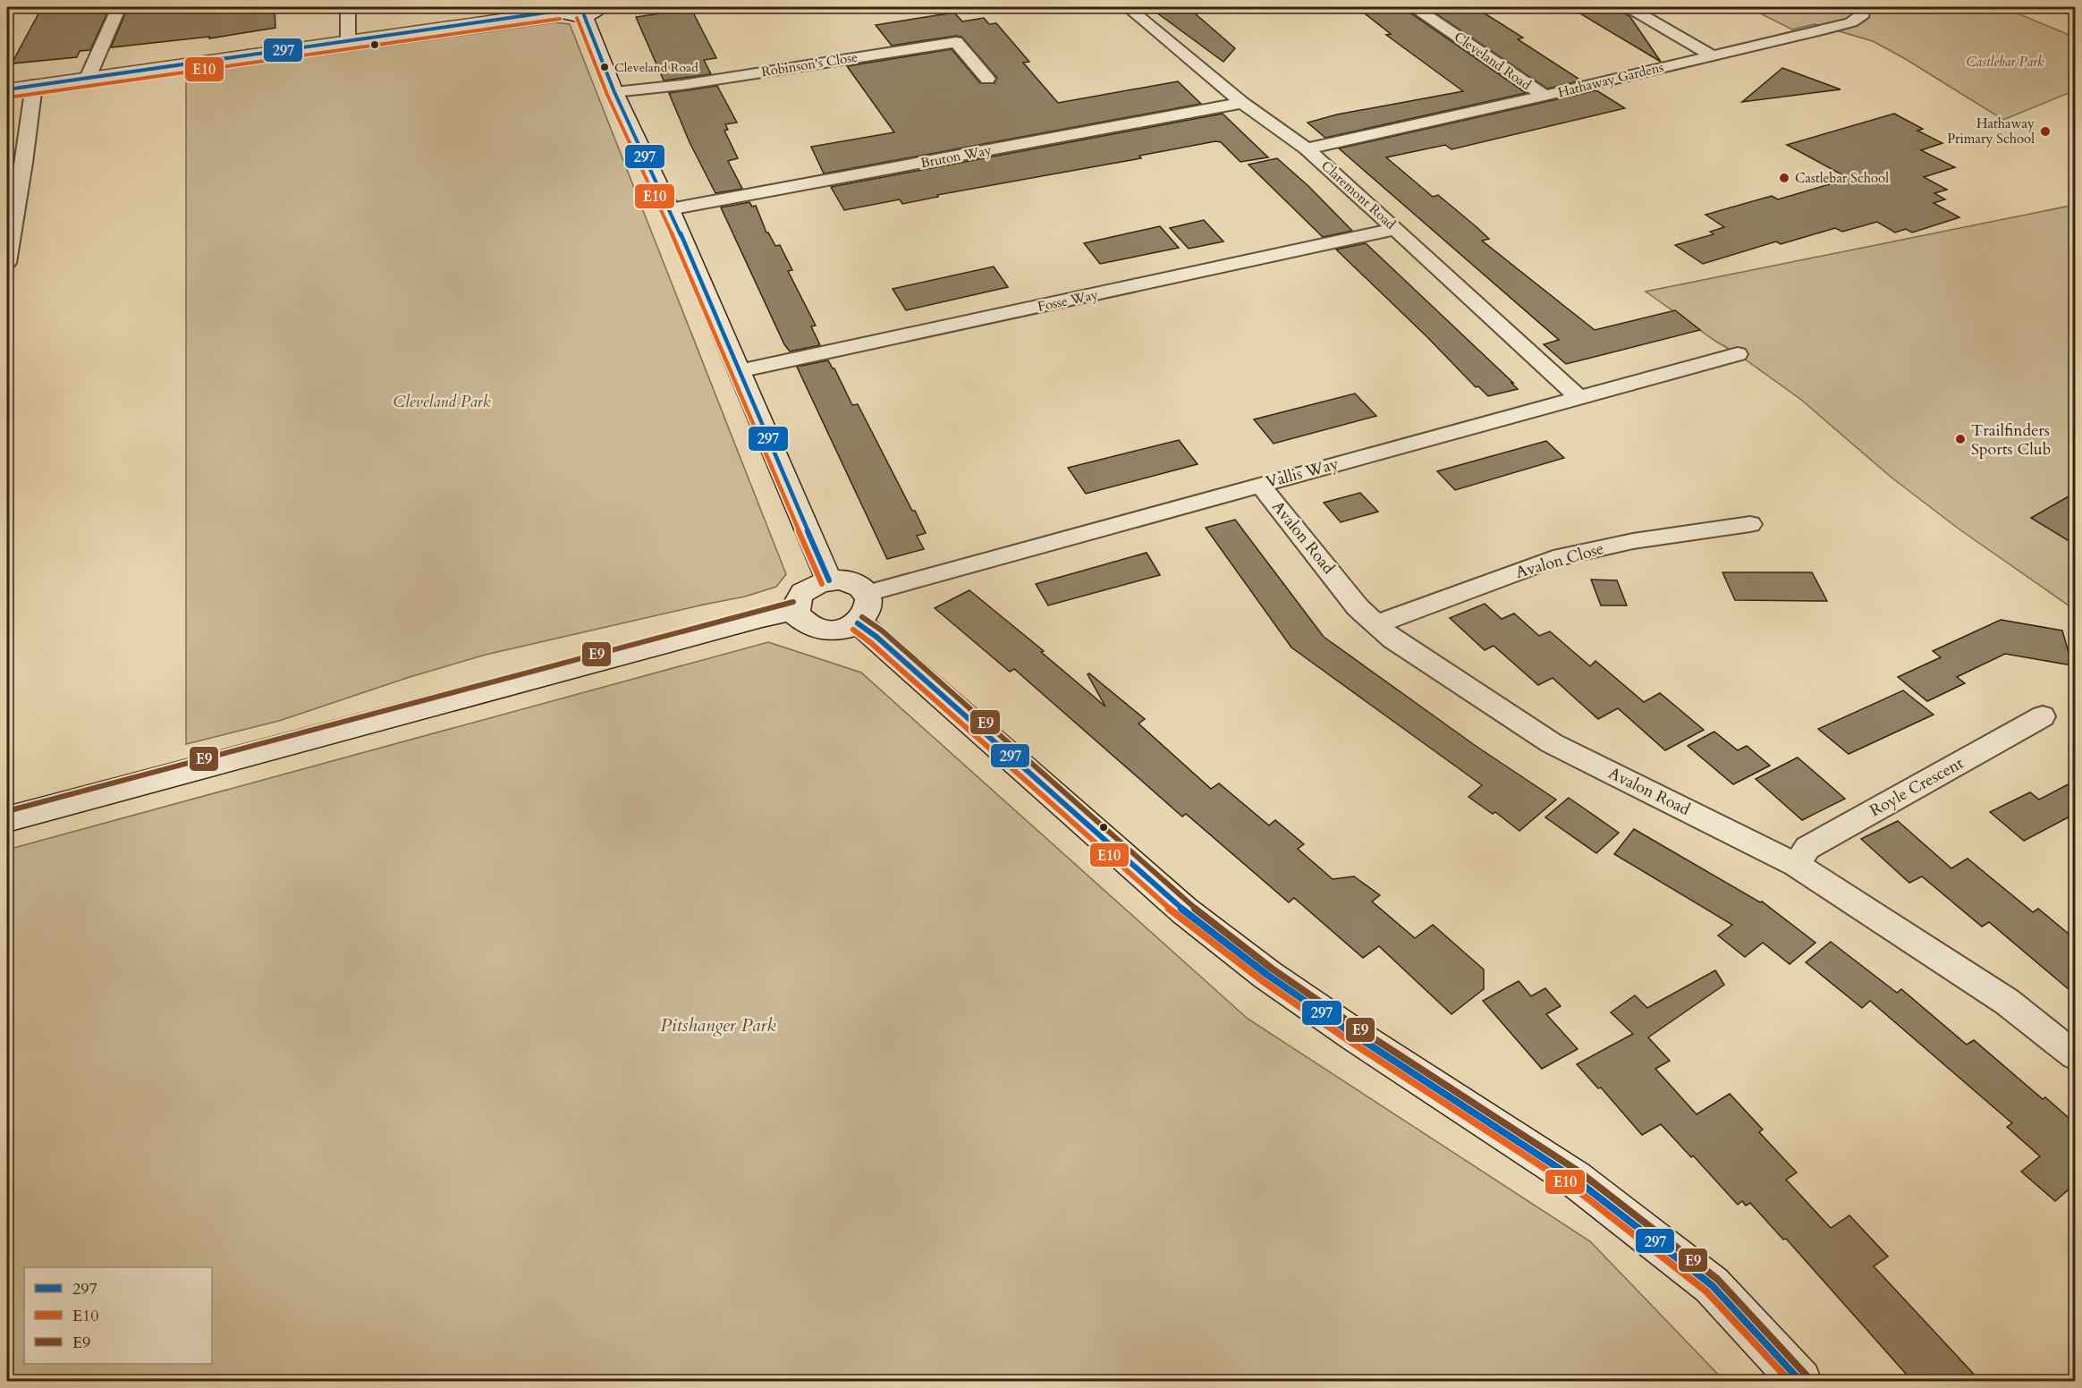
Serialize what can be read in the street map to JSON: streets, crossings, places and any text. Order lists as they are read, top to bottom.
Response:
{
  "streets": {
    "street": [
      "Cleveland Road",
      "Robinson's Close",
      "Hathaway Gardens",
      "Bruton Way",
      "Claremont Road",
      "Fosse Way",
      "Vallis Way",
      "Avalon Road",
      "Avalon Close",
      "Royle Crescent"
    ]
  },
  "crossings": [
    ["Cleveland Road", "Hathaway Gardens"],
    ["Hathaway Gardens", "Claremont Road"],
    ["Bruton Way", "Claremont Road"],
    ["Claremont Road", "Fosse Way"],
    ["Claremont Road", "Vallis Way"],
    ["Vallis Way", "Avalon Road"],
    ["Avalon Road", "Avalon Close"],
    ["Avalon Road", "Royle Crescent"]
  ],
  "parks": ["Castlebar Park", "Cleveland Park", "Pitshanger Park"],
  "places": [
    "Cleveland Road",
    "Hathaway Primary School",
    "Castlebar School",
    "Trailfinders Sports Club"
  ],
  "lines": ["transit line 297", "transit line E10", "transit line E9"],
  "legend": ["297", "E10", "E9"]
}
